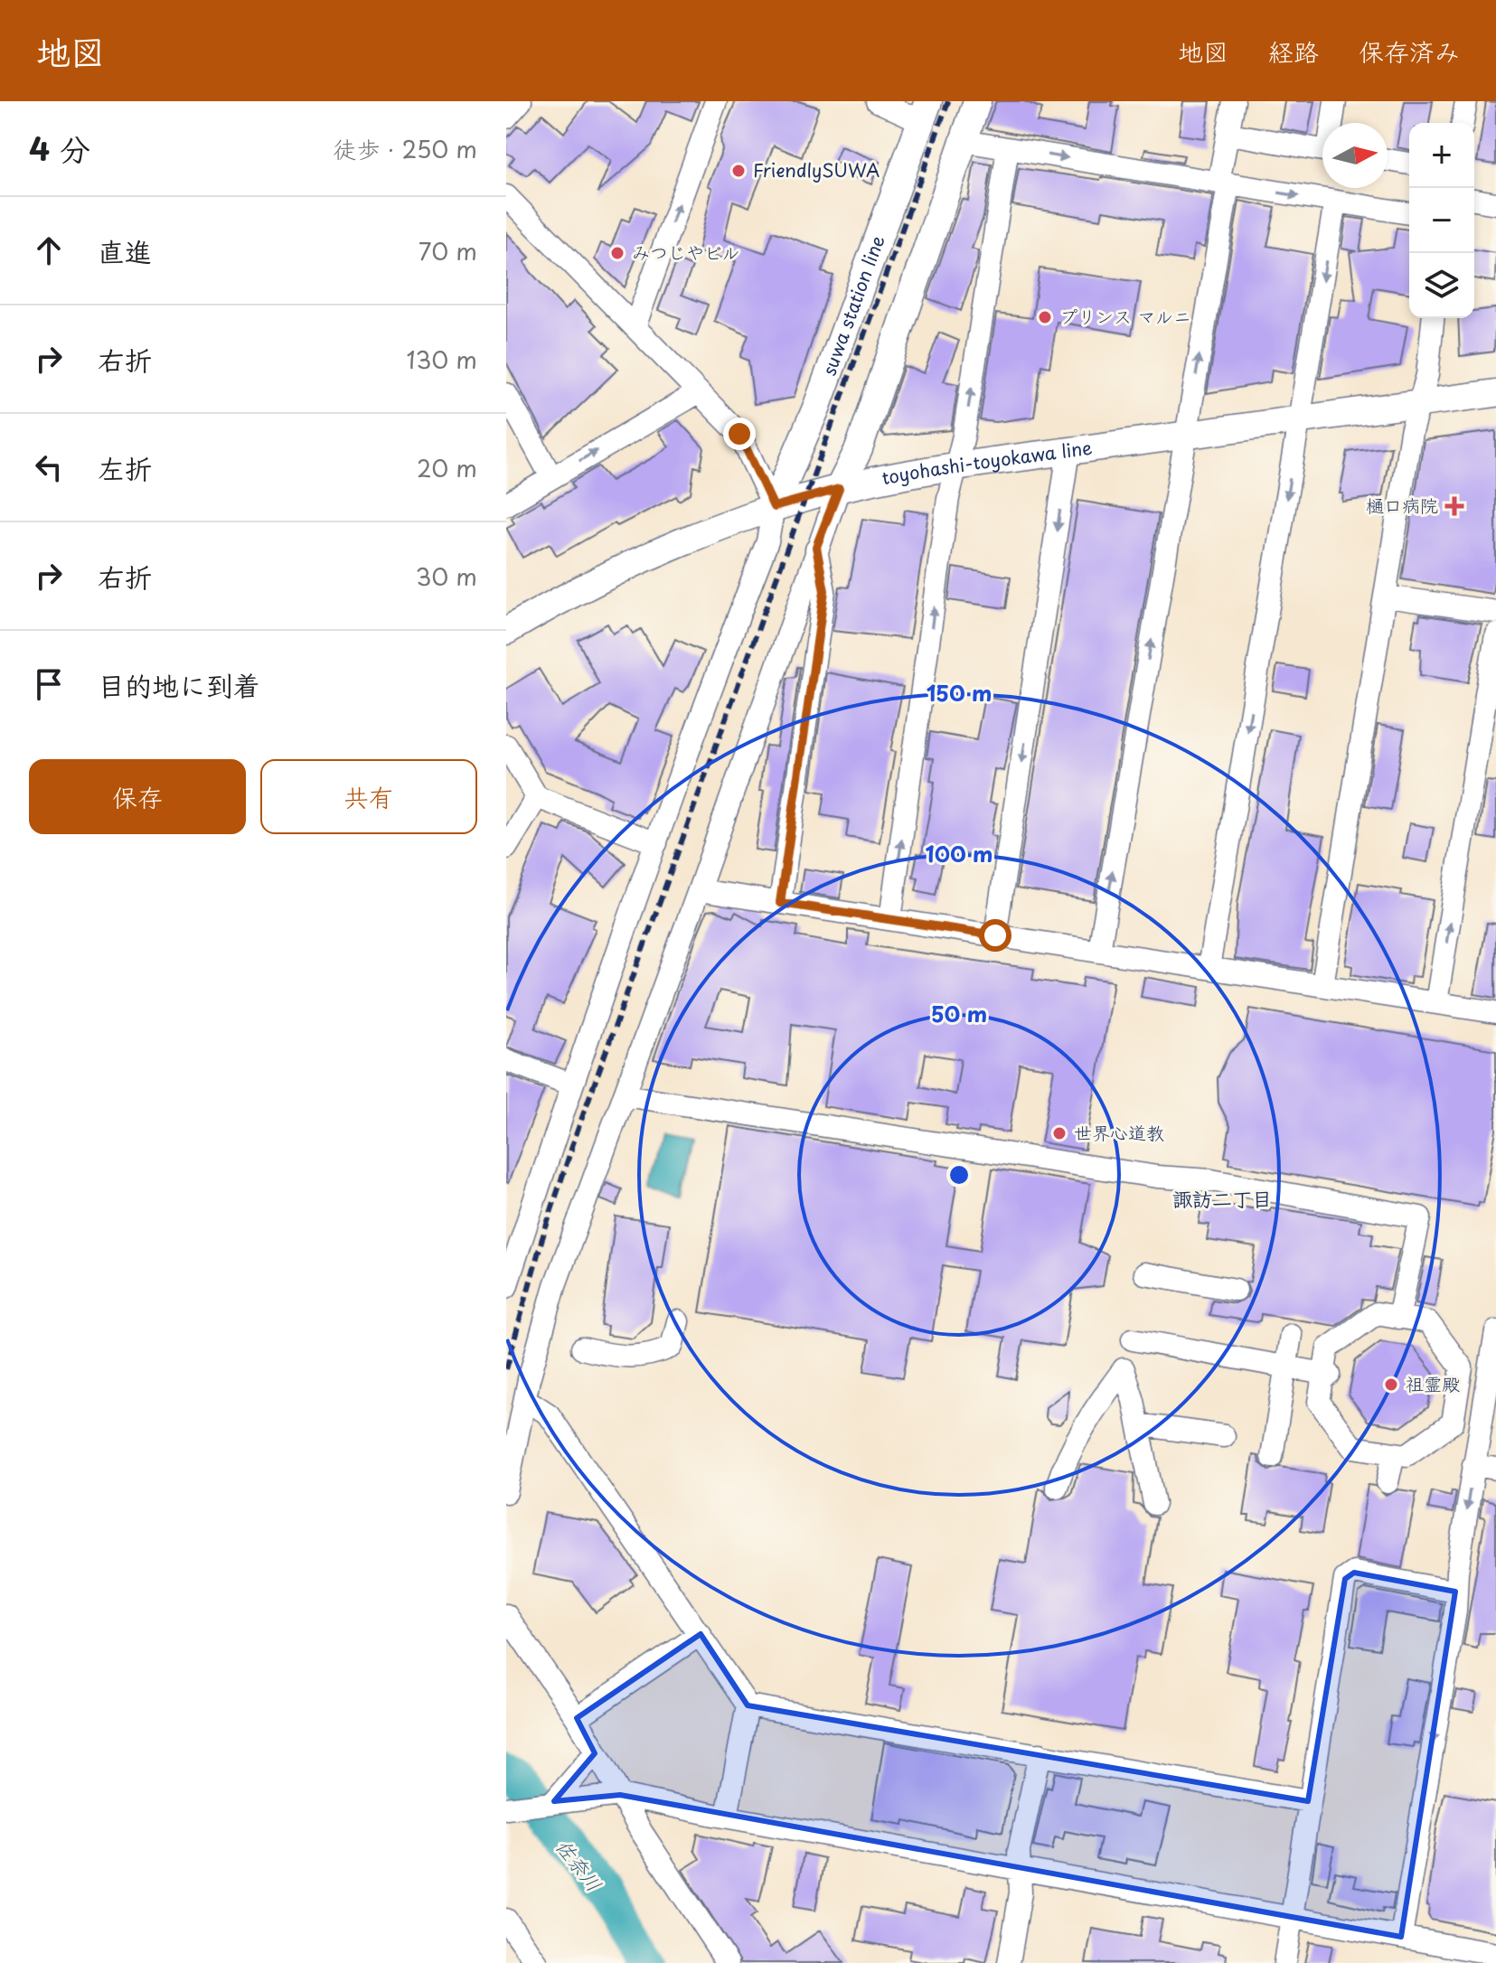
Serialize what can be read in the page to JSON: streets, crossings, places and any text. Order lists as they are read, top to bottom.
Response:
{
  "streets": {
    "main road": ["suwa station line", "toyohashi-toyokawa line"]
  },
  "crossings": [
    ["suwa station line", "toyohashi-toyokawa line"]
  ],
  "districts": ["諏訪二丁目"],
  "water": ["佐奈川"],
  "places": {
    "other": [
      "FriendlySUWA",
      "みつじやビル",
      "プリンス マルニ",
      "世界心道教",
      "祖霊殿"
    ],
    "health": ["樋口病院"]
  },
  "north": "right",
  "page": {
    "header": "地図",
    "nav": ["地図", "経路", "保存済み"],
    "heading": ["4 分", "徒歩 · 250 m"],
    "map_buttons": ["+", "−"],
    "list": [
      ["直進", "70 m"],
      ["右折", "130 m"],
      ["左折", "20 m"],
      ["右折", "30 m"],
      "目的地に到着"
    ],
    "buttons": ["保存", "共有"]
  },
  "rings": ["150 m", "100 m", "50 m"]
}
